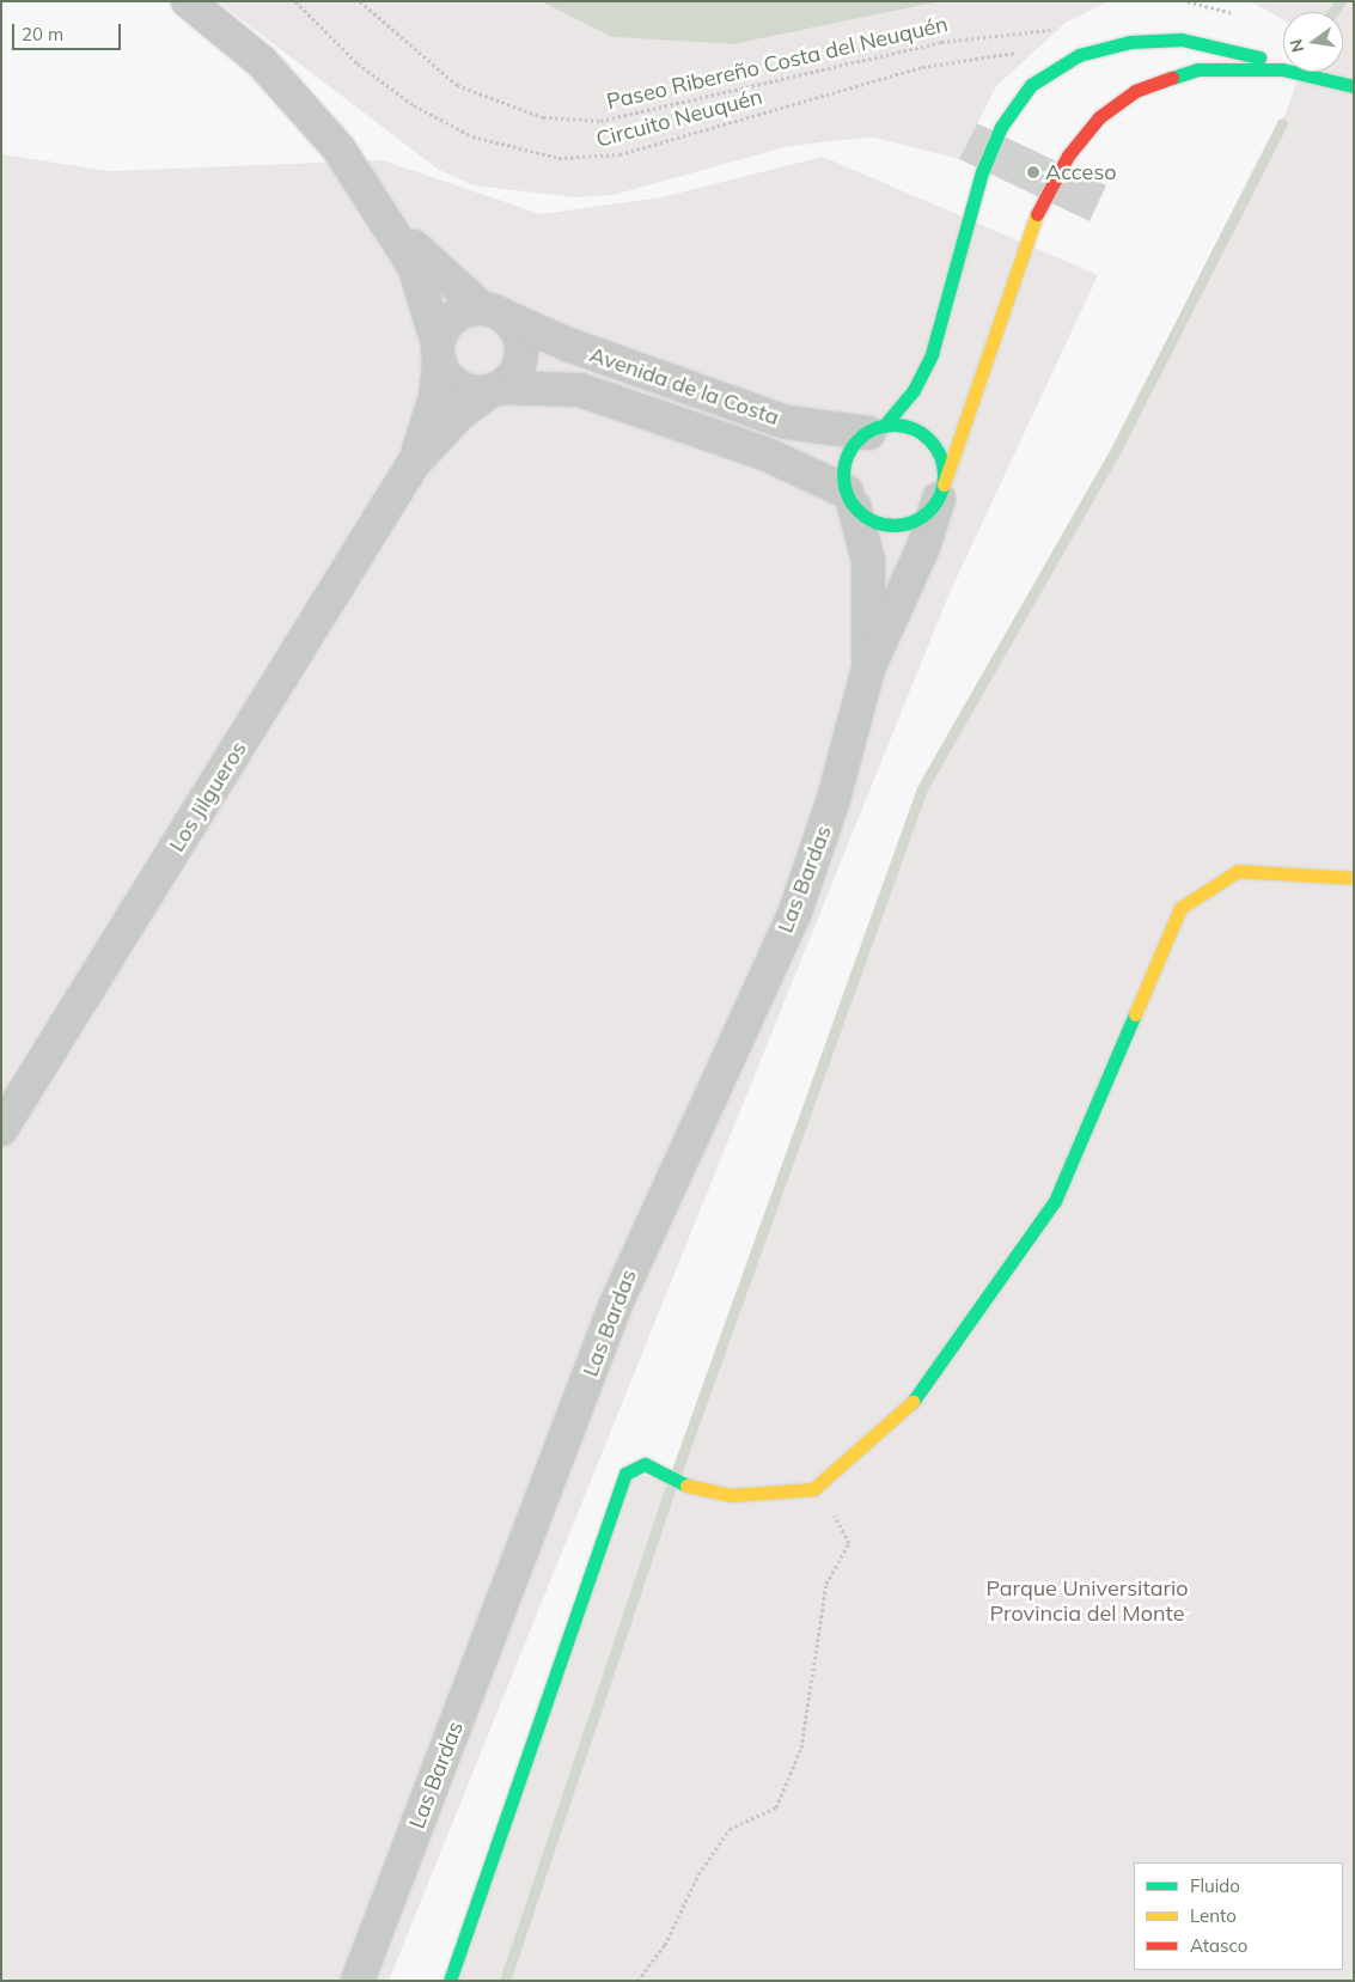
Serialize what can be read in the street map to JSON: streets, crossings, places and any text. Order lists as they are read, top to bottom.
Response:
{
  "streets": {
    "street": ["Avenida de la Costa", "Los Jilgueros", "Las Bardas"],
    "path": ["Paseo Ribereño Costa del Neuquén", "Circuito Neuquén"]
  },
  "crossings": [
    ["Avenida de la Costa", "Los Jilgueros"],
    ["Avenida de la Costa", "Las Bardas"]
  ],
  "parks": ["Parque Universitario Provincia del Monte"],
  "places": ["Acceso"],
  "legend": ["Fluido", "Lento", "Atasco"],
  "scale_bar": "20 m",
  "north": "left"
}
